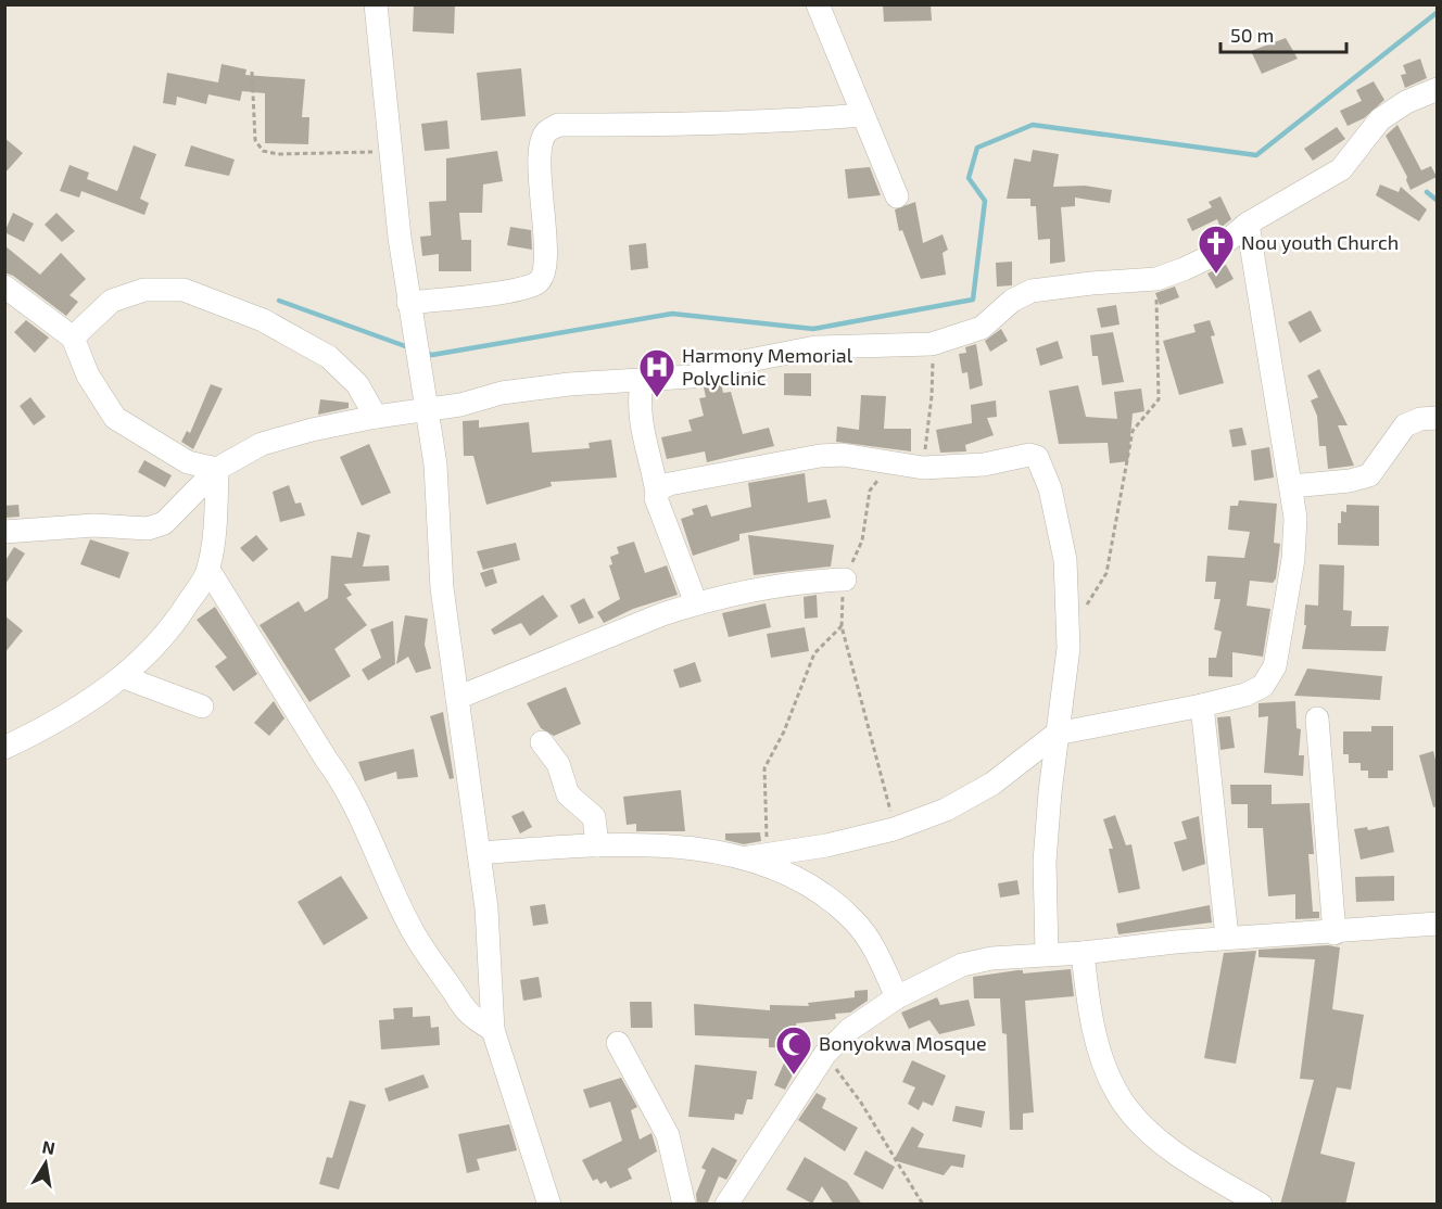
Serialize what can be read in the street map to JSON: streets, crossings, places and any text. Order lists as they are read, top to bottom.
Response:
{
  "places": {
    "church": ["Nou youth Church"],
    "hospital": ["Harmony Memorial Polyclinic"],
    "mosque": ["Bonyokwa Mosque"]
  },
  "scale_bar": "50 m",
  "north": "top"
}
